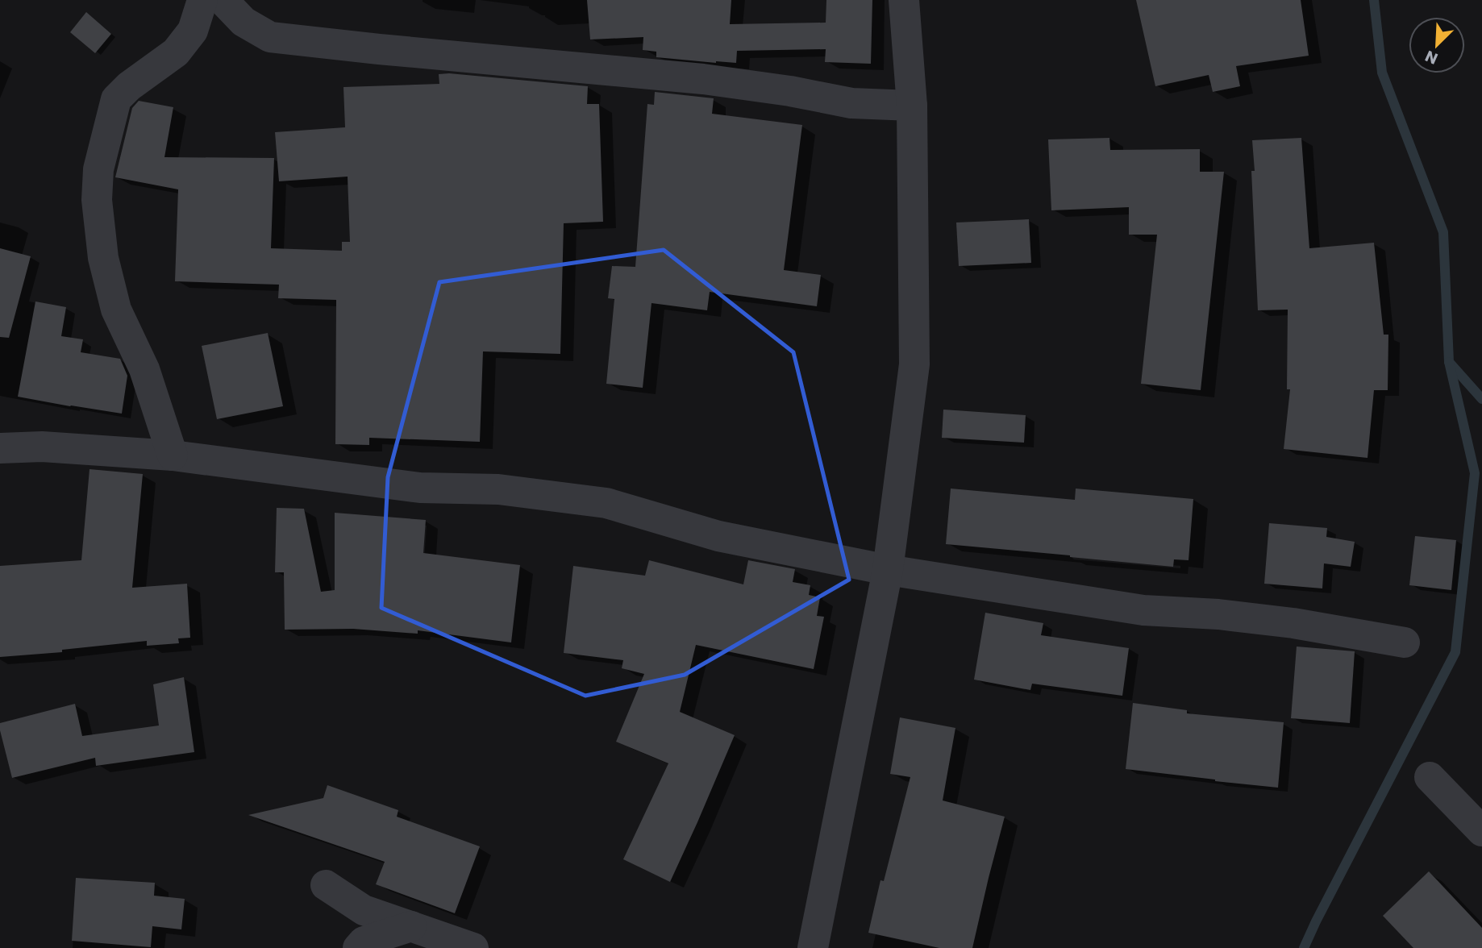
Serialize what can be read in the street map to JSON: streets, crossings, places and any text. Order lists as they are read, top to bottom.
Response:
{
  "north": "bottom left"
}
